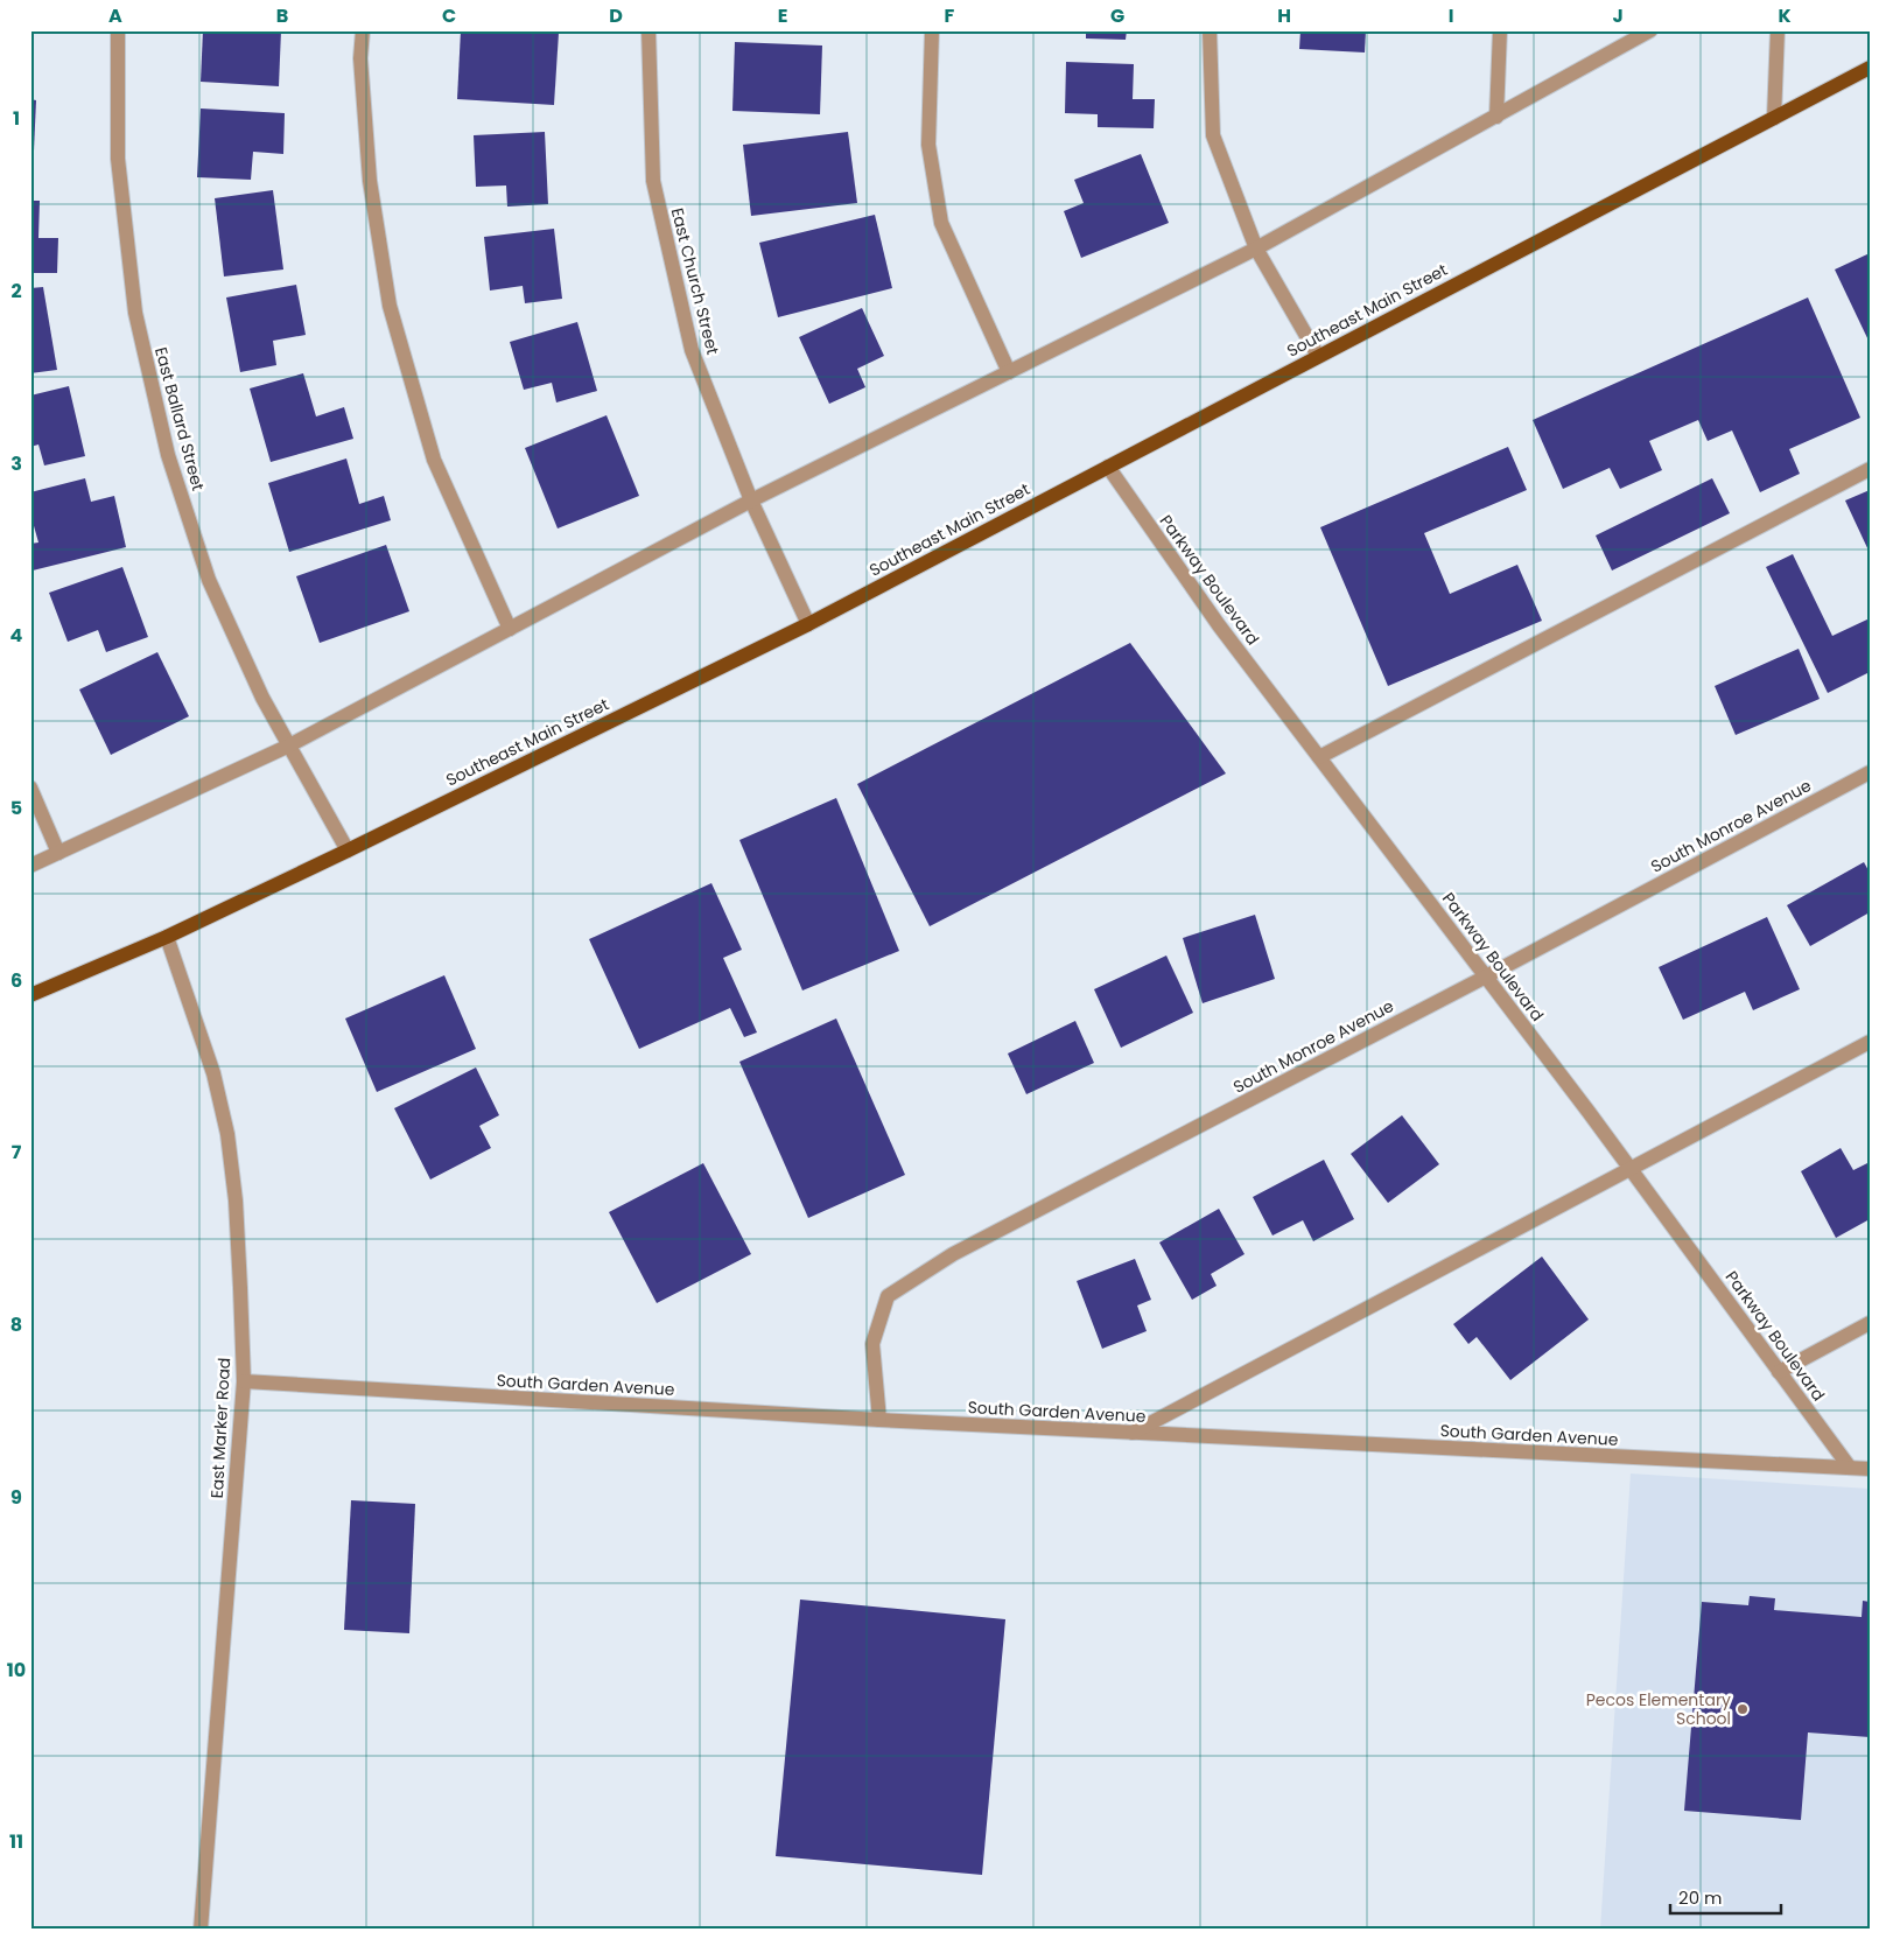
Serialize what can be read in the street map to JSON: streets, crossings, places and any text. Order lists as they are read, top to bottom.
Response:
{
  "streets": {
    "main road": ["Southeast Main Street"],
    "street": [
      "East Church Street",
      "East Ballard Street",
      "Parkway Boulevard",
      "South Monroe Avenue",
      "South Garden Avenue",
      "East Marker Road"
    ]
  },
  "crossings": [
    ["East Church Street", "Southeast Main Street"],
    ["Southeast Main Street", "East Ballard Street"],
    ["Southeast Main Street", "Parkway Boulevard"],
    ["Southeast Main Street", "East Marker Road"],
    ["Parkway Boulevard", "South Monroe Avenue"],
    ["Parkway Boulevard", "South Garden Avenue"],
    ["South Monroe Avenue", "South Garden Avenue"],
    ["South Garden Avenue", "East Marker Road"]
  ],
  "places": ["Pecos Elementary School"],
  "scale_bar": "20 m",
  "grid": {
    "columns": [
      "A",
      "B",
      "C",
      "D",
      "E",
      "F",
      "G",
      "H",
      "I",
      "J",
      "K"
    ],
    "rows": [
      "1",
      "2",
      "3",
      "4",
      "5",
      "6",
      "7",
      "8",
      "9",
      "10",
      "11"
    ]
  }
}
